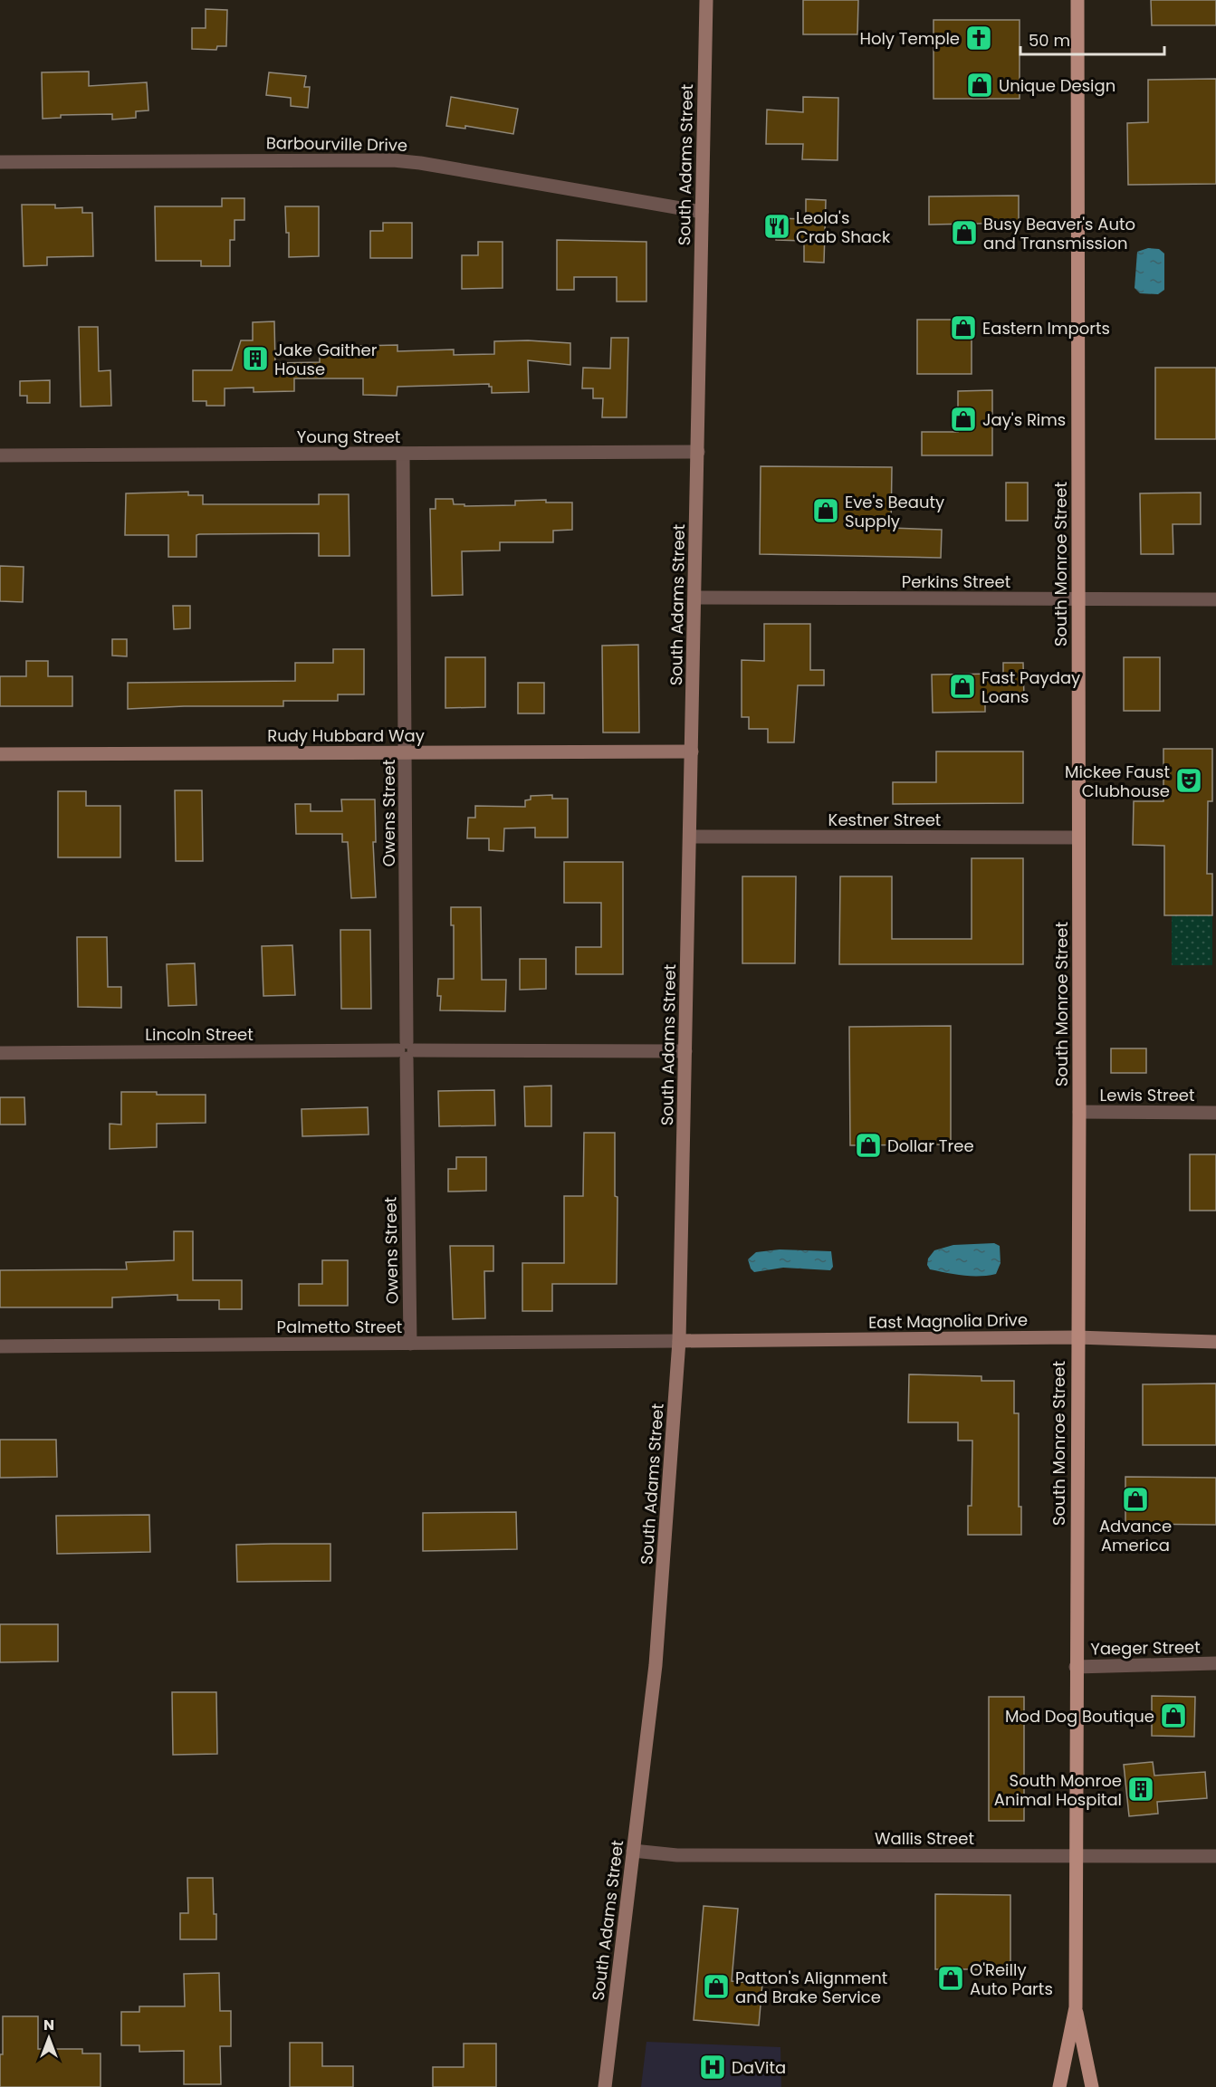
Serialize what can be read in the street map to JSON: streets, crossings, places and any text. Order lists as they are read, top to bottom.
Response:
{
  "streets": {
    "main road": [
      "South Adams Street",
      "South Monroe Street",
      "Rudy Hubbard Way",
      "East Magnolia Drive"
    ],
    "street": [
      "Barbourville Drive",
      "Young Street",
      "Perkins Street",
      "Owens Street",
      "Kestner Street",
      "Lincoln Street",
      "Lewis Street",
      "Palmetto Street",
      "Yaeger Street",
      "Wallis Street"
    ]
  },
  "crossings": [
    ["Barbourville Drive", "South Adams Street"],
    ["South Adams Street", "Young Street"],
    ["South Adams Street", "Perkins Street"],
    ["South Adams Street", "Rudy Hubbard Way"],
    ["South Adams Street", "Kestner Street"],
    ["South Adams Street", "Lincoln Street"],
    ["South Adams Street", "East Magnolia Drive"],
    ["South Adams Street", "Palmetto Street"],
    ["South Adams Street", "Wallis Street"],
    ["Young Street", "Owens Street"],
    ["South Monroe Street", "Perkins Street"],
    ["South Monroe Street", "Kestner Street"],
    ["South Monroe Street", "Lewis Street"],
    ["South Monroe Street", "East Magnolia Drive"],
    ["South Monroe Street", "Yaeger Street"],
    ["South Monroe Street", "Wallis Street"],
    ["Rudy Hubbard Way", "Owens Street"],
    ["Owens Street", "Lincoln Street"],
    ["Owens Street", "Palmetto Street"],
    ["East Magnolia Drive", "Palmetto Street"]
  ],
  "places": {
    "church": ["Holy Temple"],
    "shop": [
      "Unique Design",
      "Busy Beaver's Auto and Transmission",
      "Eastern Imports",
      "Jay's Rims",
      "Eve's Beauty Supply",
      "Fast Payday Loans",
      "Dollar Tree",
      "Advance America",
      "Mod Dog Boutique",
      "O'Reilly Auto Parts",
      "Patton's Alignment and Brake Service"
    ],
    "restaurant": ["Leola's Crab Shack"],
    "building": ["Jake Gaither House", "South Monroe Animal Hospital"],
    "theatre": ["Mickee Faust Clubhouse"],
    "hospital": ["DaVita"]
  },
  "scale_bar": "50 m",
  "north": "top"
}
